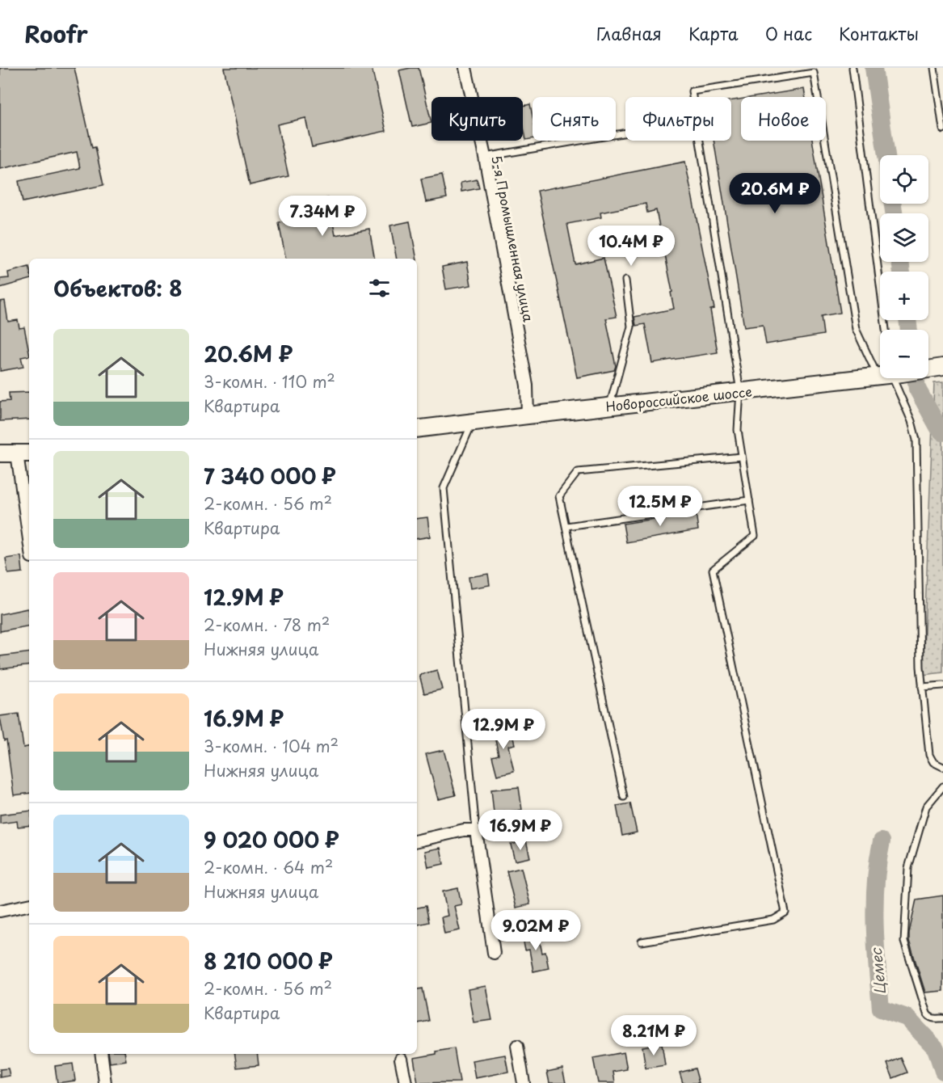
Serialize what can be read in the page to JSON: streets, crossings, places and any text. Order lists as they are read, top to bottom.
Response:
{
  "streets": {
    "main road": ["Новороссийское шоссе"],
    "street": ["5-я Промышленная улица"]
  },
  "crossings": [
    ["5-я Промышленная улица", "Новороссийское шоссе"]
  ],
  "water": ["Цемес"],
  "page": {
    "header": "Roofr",
    "nav": [
      "Главная",
      "Карта",
      "О нас",
      "Контакты"
    ],
    "chip": [
      "Купить",
      "Снять",
      "Фильтры",
      "Новое"
    ],
    "map_buttons": ["+", "−"],
    "price": [
      "20.6M ₽",
      "7.34M ₽",
      "10.4M ₽",
      "12.5M ₽",
      "12.9M ₽",
      "16.9M ₽",
      "9.02M ₽",
      "8.21M ₽"
    ],
    "heading": "Объектов: 8",
    "list": [
      {
        "name": "20.6M ₽",
        "note": "3-комн. · 110 m² · Квартира"
      },
      {
        "name": "7 340 000 ₽",
        "note": "2-комн. · 56 m² · Квартира"
      },
      {
        "name": "12.9M ₽",
        "note": "2-комн. · 78 m² · Нижняя улица"
      },
      {
        "name": "16.9M ₽",
        "note": "3-комн. · 104 m² · Нижняя улица"
      },
      {
        "name": "9 020 000 ₽",
        "note": "2-комн. · 64 m² · Нижняя улица"
      },
      {
        "name": "8 210 000 ₽",
        "note": "2-комн. · 56 m² · Квартира"
      }
    ]
  }
}
